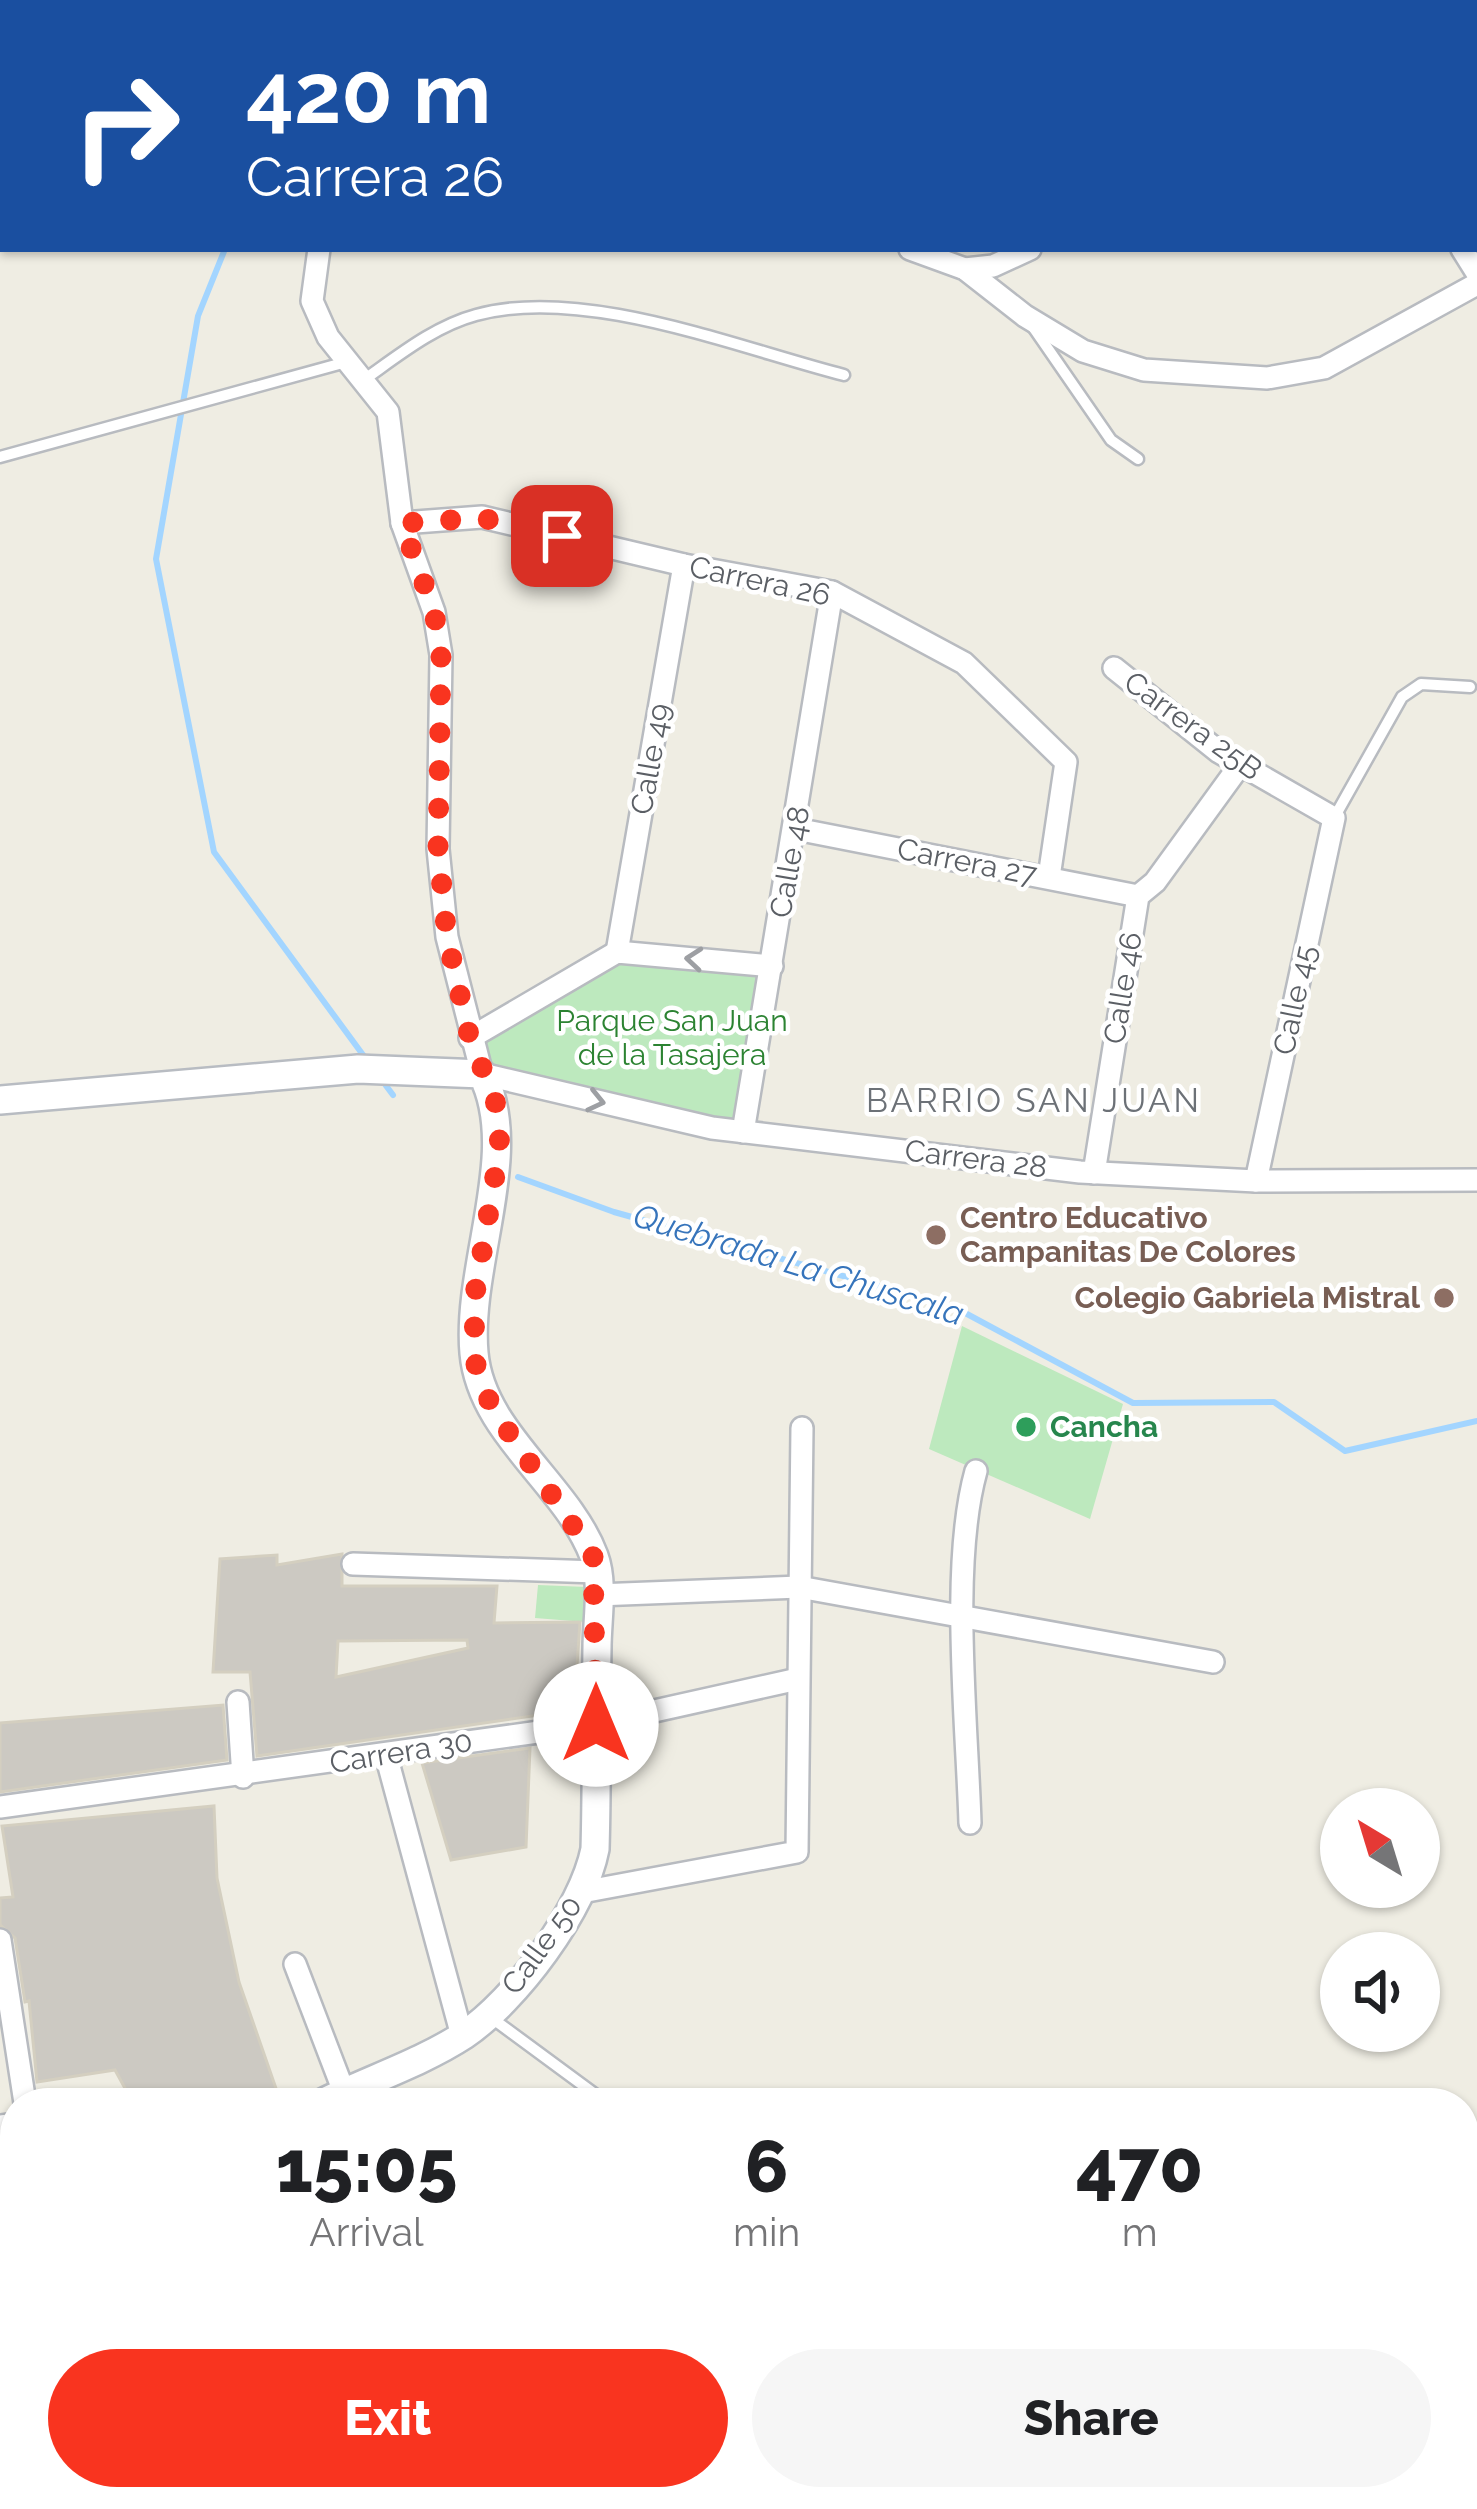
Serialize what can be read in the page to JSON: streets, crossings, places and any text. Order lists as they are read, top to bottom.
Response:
{
  "streets": {
    "street": [
      "Carrera 26",
      "Carrera 25B",
      "Calle 49",
      "Calle 48",
      "Carrera 27",
      "Calle 46",
      "Calle 45",
      "Carrera 28",
      "Carrera 30",
      "Calle 50"
    ]
  },
  "crossings": [
    ["Carrera 26", "Calle 49"],
    ["Carrera 26", "Calle 48"],
    ["Carrera 26", "Carrera 27"],
    ["Carrera 26", "Calle 50"],
    ["Carrera 25B", "Calle 46"],
    ["Carrera 25B", "Calle 45"],
    ["Calle 48", "Carrera 27"],
    ["Calle 48", "Carrera 28"],
    ["Carrera 27", "Calle 46"],
    ["Calle 46", "Carrera 28"],
    ["Calle 45", "Carrera 28"],
    ["Carrera 28", "Calle 50"],
    ["Carrera 30", "Calle 50"]
  ],
  "districts": ["BARRIO SAN JUAN"],
  "water": ["Quebrada La Chuscala"],
  "parks": ["Parque San Juan de la Tasajera"],
  "places": ["Centro Educativo Campanitas De Colores", "Colegio Gabriela Mistral", "Cancha"],
  "north": "top left",
  "page": {
    "turn": ["420 m", "Carrera 26"],
    "eta": [
      "15:05",
      "Arrival",
      "6",
      "min",
      "470",
      "m"
    ],
    "buttons": ["Exit", "Share"]
  }
}
